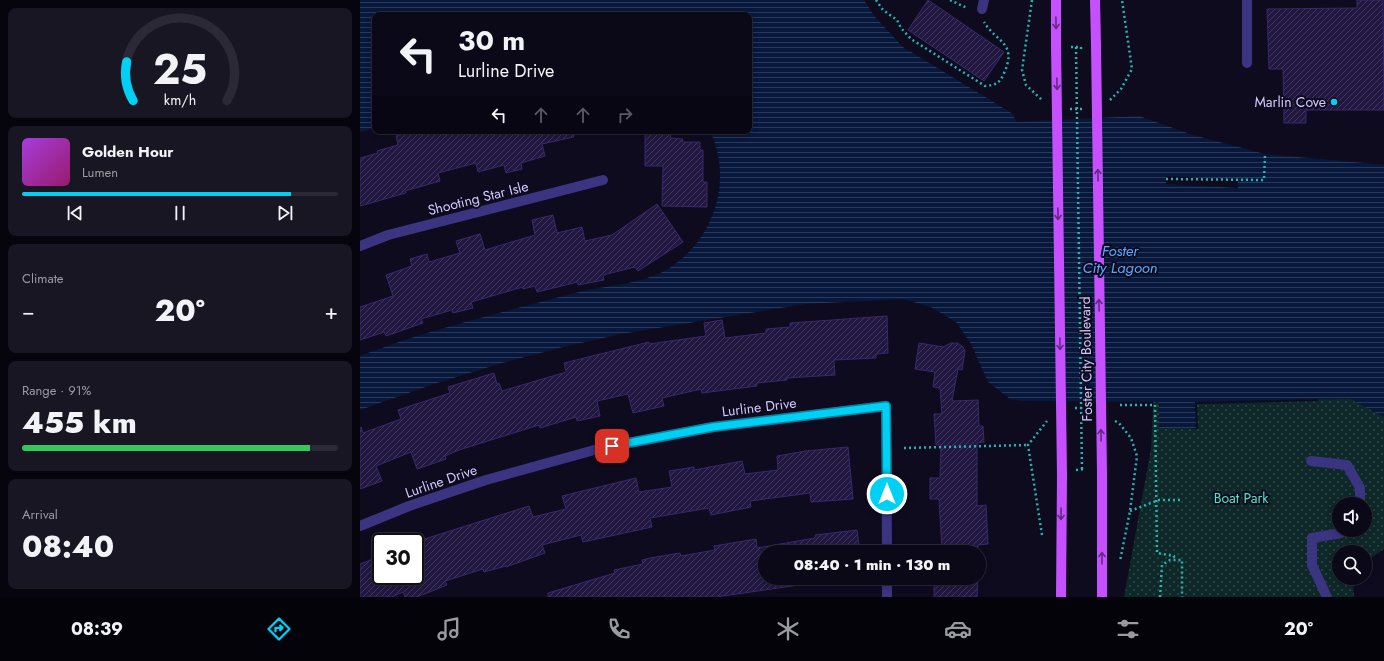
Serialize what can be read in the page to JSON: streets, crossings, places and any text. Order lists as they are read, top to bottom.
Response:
{
  "streets": {
    "main road": ["Foster City Boulevard"],
    "street": ["Shooting Star Isle", "Lurline Drive"]
  },
  "water": ["Foster City Lagoon"],
  "parks": ["Boat Park"],
  "places": ["Marlin Cove"],
  "page": {
    "turn": ["30 m", "Lurline Drive"],
    "song": ["Golden Hour", "Lumen"],
    "tile": [
      "Climate",
      ["Range · 91%", "455 km"],
      ["Arrival", "08:40"]
    ],
    "heat": ["−", "20°", "+"],
    "limit": "30",
    "trip": "08:40 · 1 min · 130 m",
    "tabs": ["08:39", "20°"],
    "gauge": ["25", "km/h"]
  }
}
